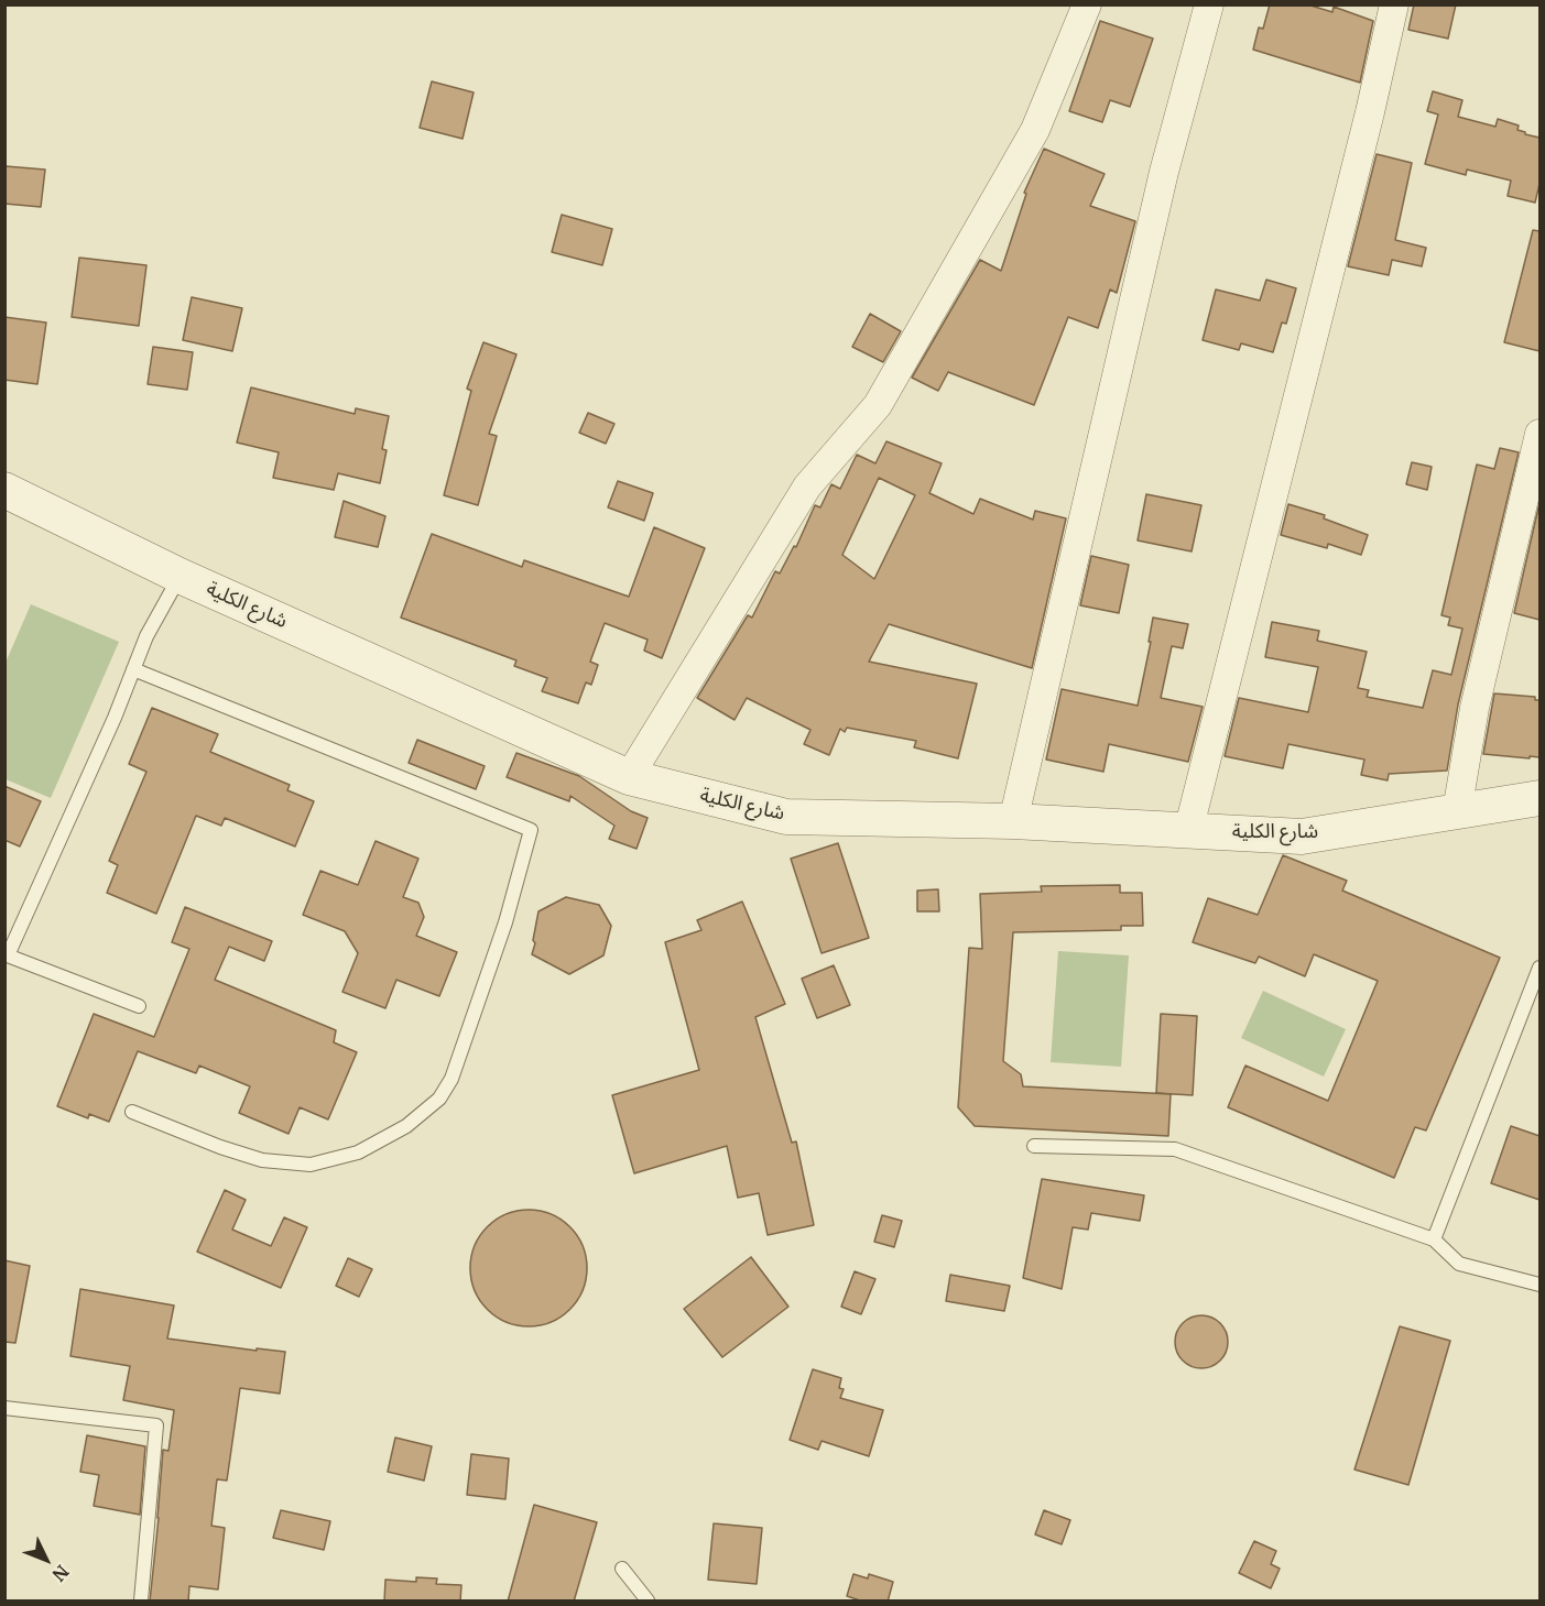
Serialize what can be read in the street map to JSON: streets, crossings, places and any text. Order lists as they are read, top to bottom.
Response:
{
  "streets": {
    "street": ["شارع الكلية"]
  },
  "north": "bottom right"
}
